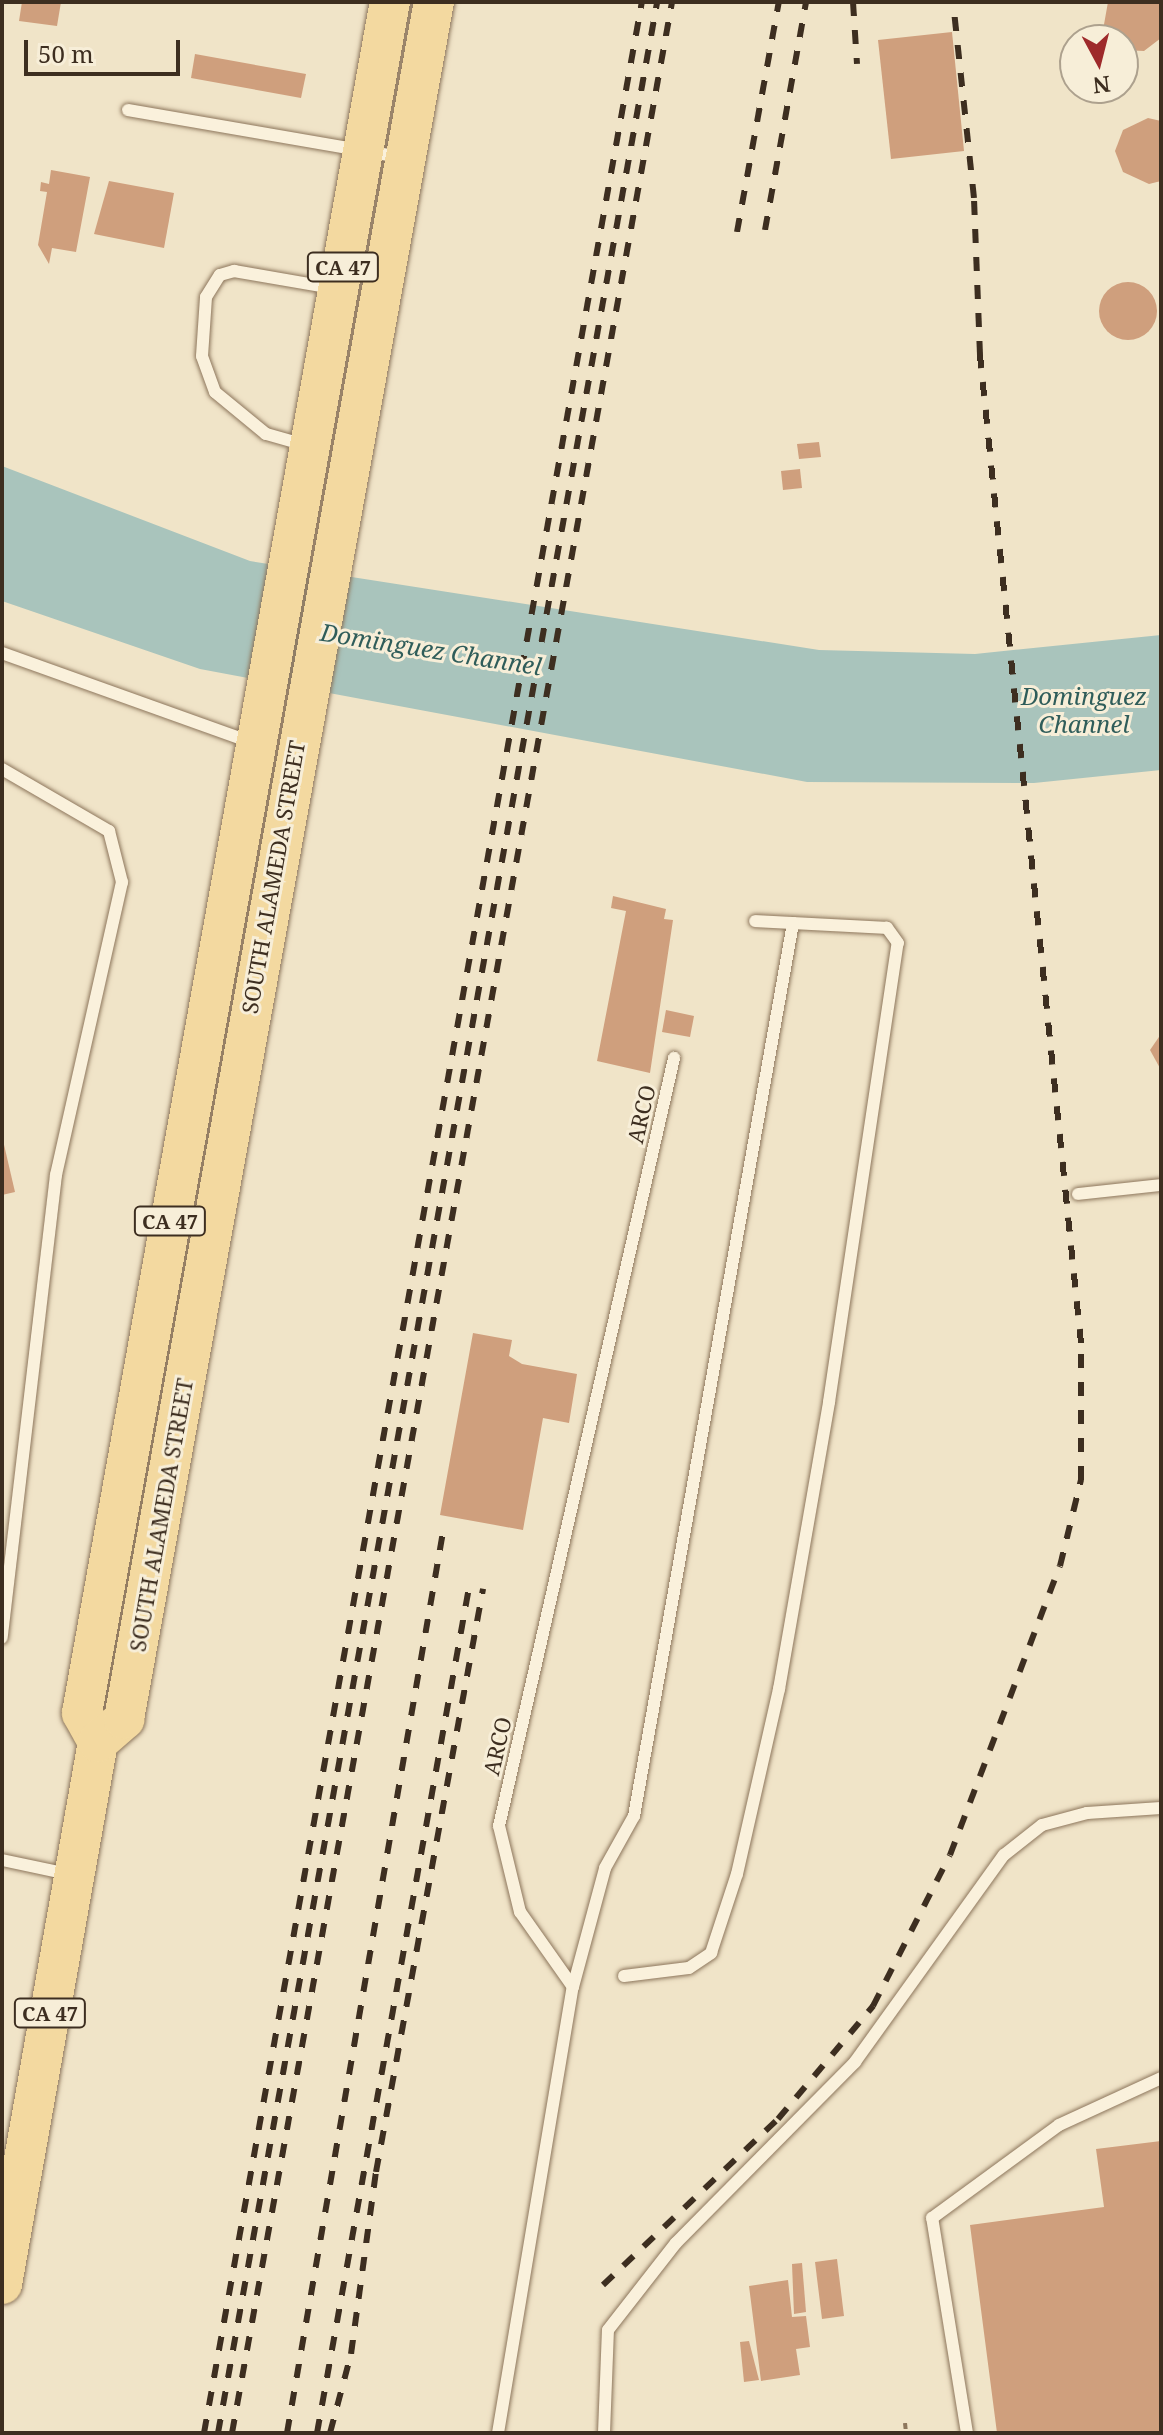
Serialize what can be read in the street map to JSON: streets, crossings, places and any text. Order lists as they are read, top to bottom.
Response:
{
  "streets": {
    "main road": ["CA 47", "SOUTH ALAMEDA STREET"],
    "lane": ["ARCO"]
  },
  "crossings": [
    ["CA 47", "SOUTH ALAMEDA STREET"]
  ],
  "water": ["Dominguez Channel"],
  "scale_bar": "50 m",
  "north": "bottom"
}
